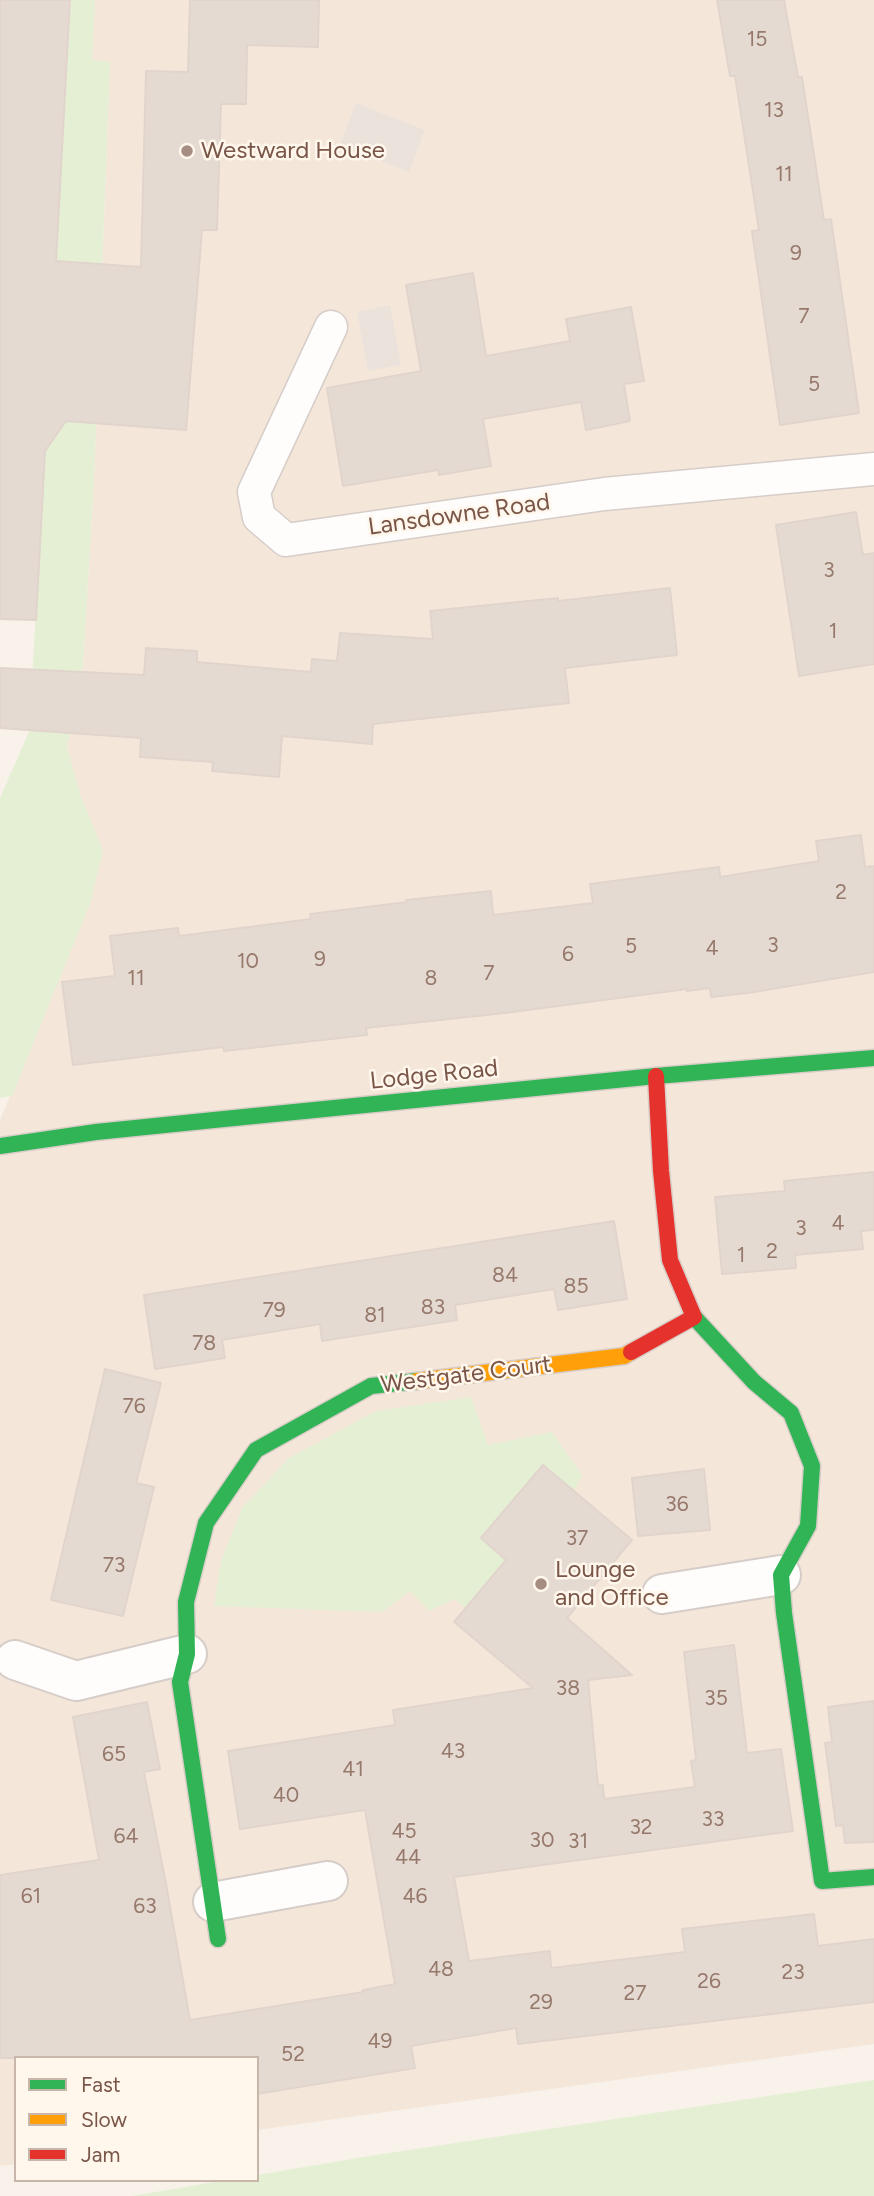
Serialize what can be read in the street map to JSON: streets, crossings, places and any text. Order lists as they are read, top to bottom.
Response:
{
  "streets": {
    "street": ["Lodge Road", "Westgate Court"],
    "lane": ["Lansdowne Road"]
  },
  "places": ["Westward House", "Lounge and Office"],
  "house_numbers": [
    "15",
    "13",
    "11",
    "9",
    "7",
    "5",
    "3",
    "1",
    "2",
    "3",
    "5",
    "4",
    "6",
    "9",
    "10",
    "7",
    "11",
    "8",
    "4",
    "3",
    "2",
    "1",
    "84",
    "85",
    "83",
    "79",
    "81",
    "78",
    "76",
    "36",
    "37",
    "73",
    "38",
    "35",
    "43",
    "65",
    "41",
    "40",
    "33",
    "32",
    "45",
    "64",
    "30",
    "31",
    "44",
    "61",
    "46",
    "63",
    "48",
    "23",
    "26",
    "27",
    "29",
    "49",
    "52"
  ],
  "legend": ["Fast", "Slow", "Jam"]
}
